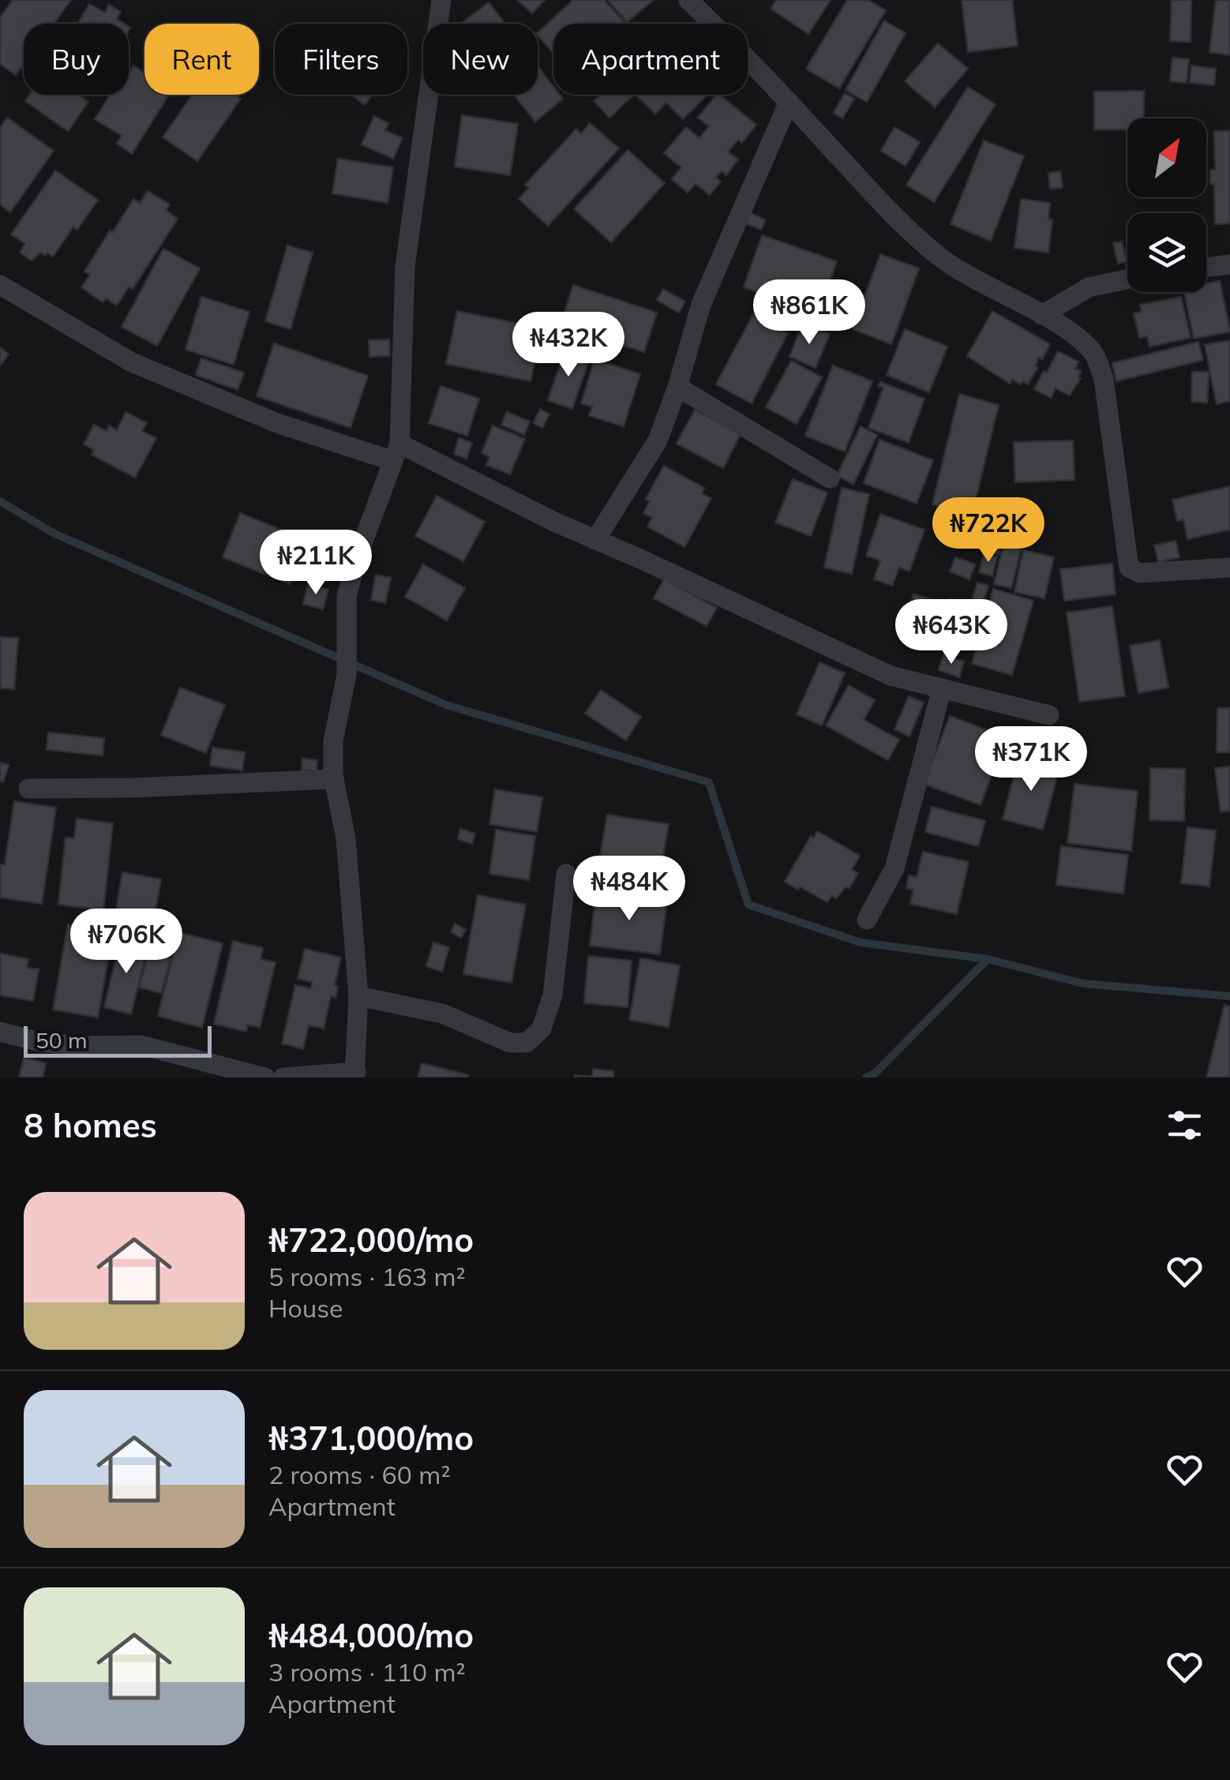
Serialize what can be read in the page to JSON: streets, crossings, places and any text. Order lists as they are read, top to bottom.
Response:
{
  "scale_bar": "50 m",
  "north": "top right",
  "page": {
    "chip": [
      "Buy",
      "Rent",
      "Filters",
      "New",
      "Apartment"
    ],
    "price": [
      "₦861K",
      "₦432K",
      "₦722K",
      "₦211K",
      "₦643K",
      "₦371K",
      "₦484K",
      "₦706K"
    ],
    "scale": "50 m",
    "heading": "8 homes",
    "list": [
      {
        "name": "₦722,000/mo",
        "note": "5 rooms · 163 m² · House"
      },
      {
        "name": "₦371,000/mo",
        "note": "2 rooms · 60 m² · Apartment"
      },
      {
        "name": "₦484,000/mo",
        "note": "3 rooms · 110 m² · Apartment"
      }
    ]
  }
}
